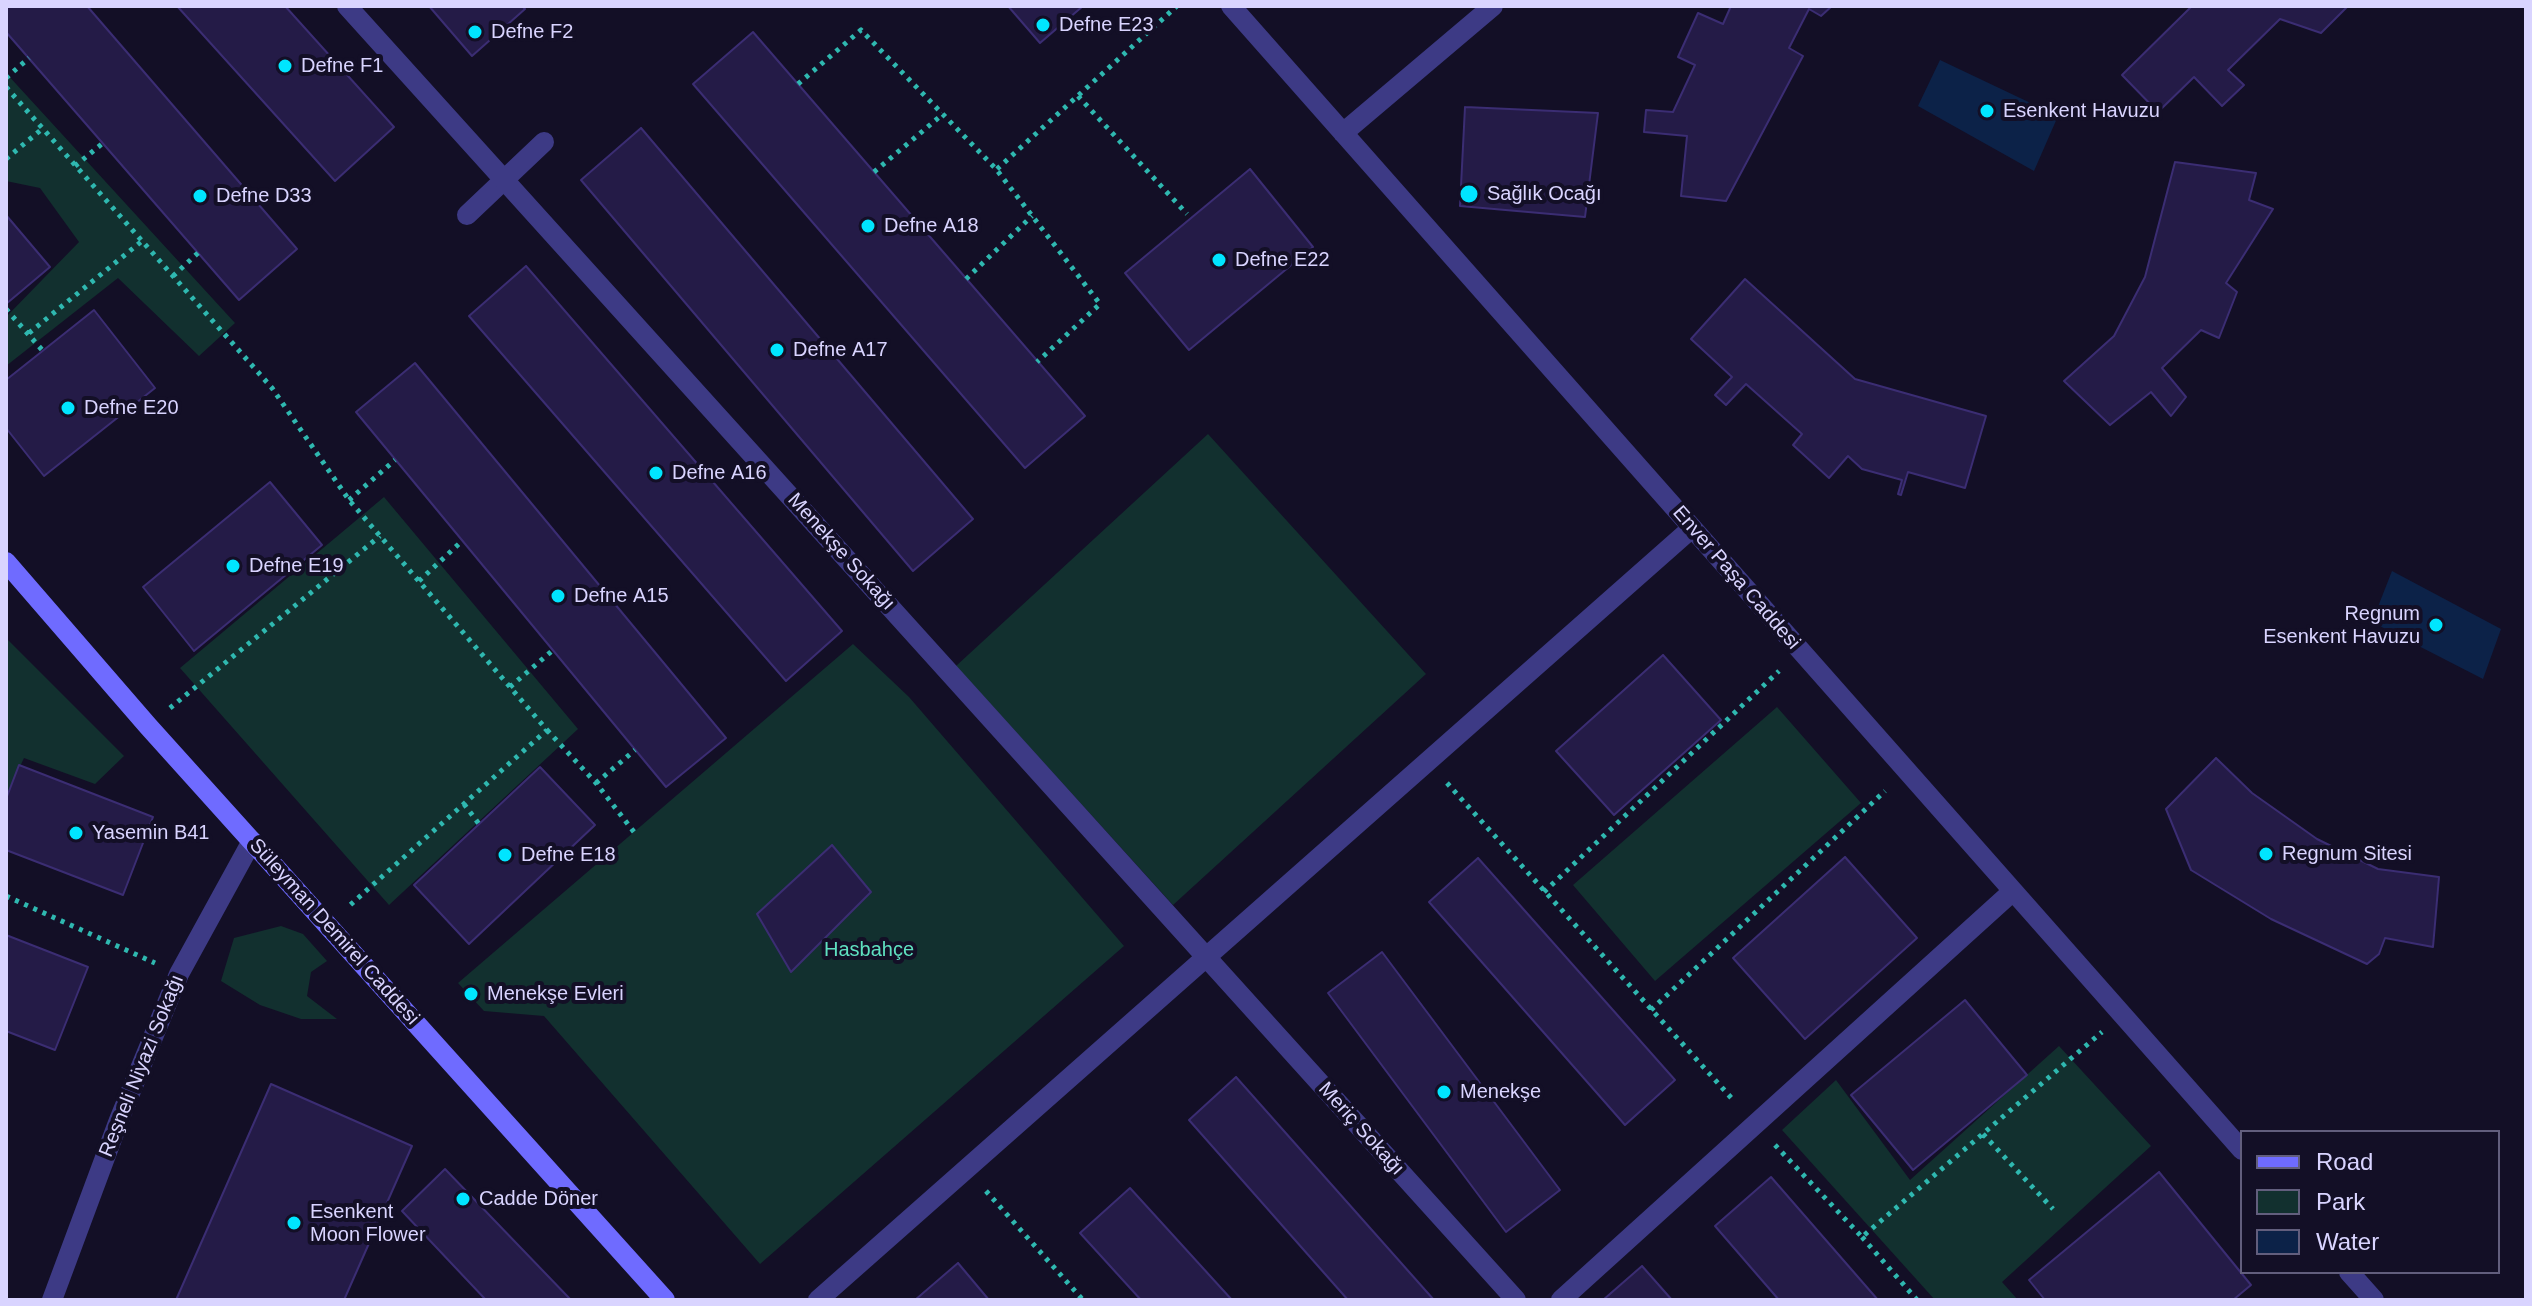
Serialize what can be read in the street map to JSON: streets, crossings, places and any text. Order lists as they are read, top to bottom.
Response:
{
  "streets": {
    "main road": ["Süleyman Demirel Caddesi"],
    "street": [
      "Menekşe Sokağı",
      "Enver Paşa Caddesi",
      "Reşneli Niyazi Sokağı",
      "Meriç Sokağı"
    ]
  },
  "crossings": [
    ["Menekşe Sokağı", "Meriç Sokağı"],
    ["Süleyman Demirel Caddesi", "Reşneli Niyazi Sokağı"]
  ],
  "parks": ["Hasbahçe"],
  "places": [
    "Defne E23",
    "Defne F2",
    "Defne F1",
    "Esenkent Havuzu",
    "Sağlık Ocağı",
    "Defne D33",
    "Defne A18",
    "Defne E22",
    "Defne A17",
    "Defne E20",
    "Defne A16",
    "Defne E19",
    "Defne A15",
    "Regnum Esenkent Havuzu",
    "Yasemin B41",
    "Regnum Sitesi",
    "Defne E18",
    "Menekşe Evleri",
    "Menekşe",
    "Cadde Döner",
    "Esenkent Moon Flower"
  ],
  "legend": ["Road", "Park", "Water"]
}
